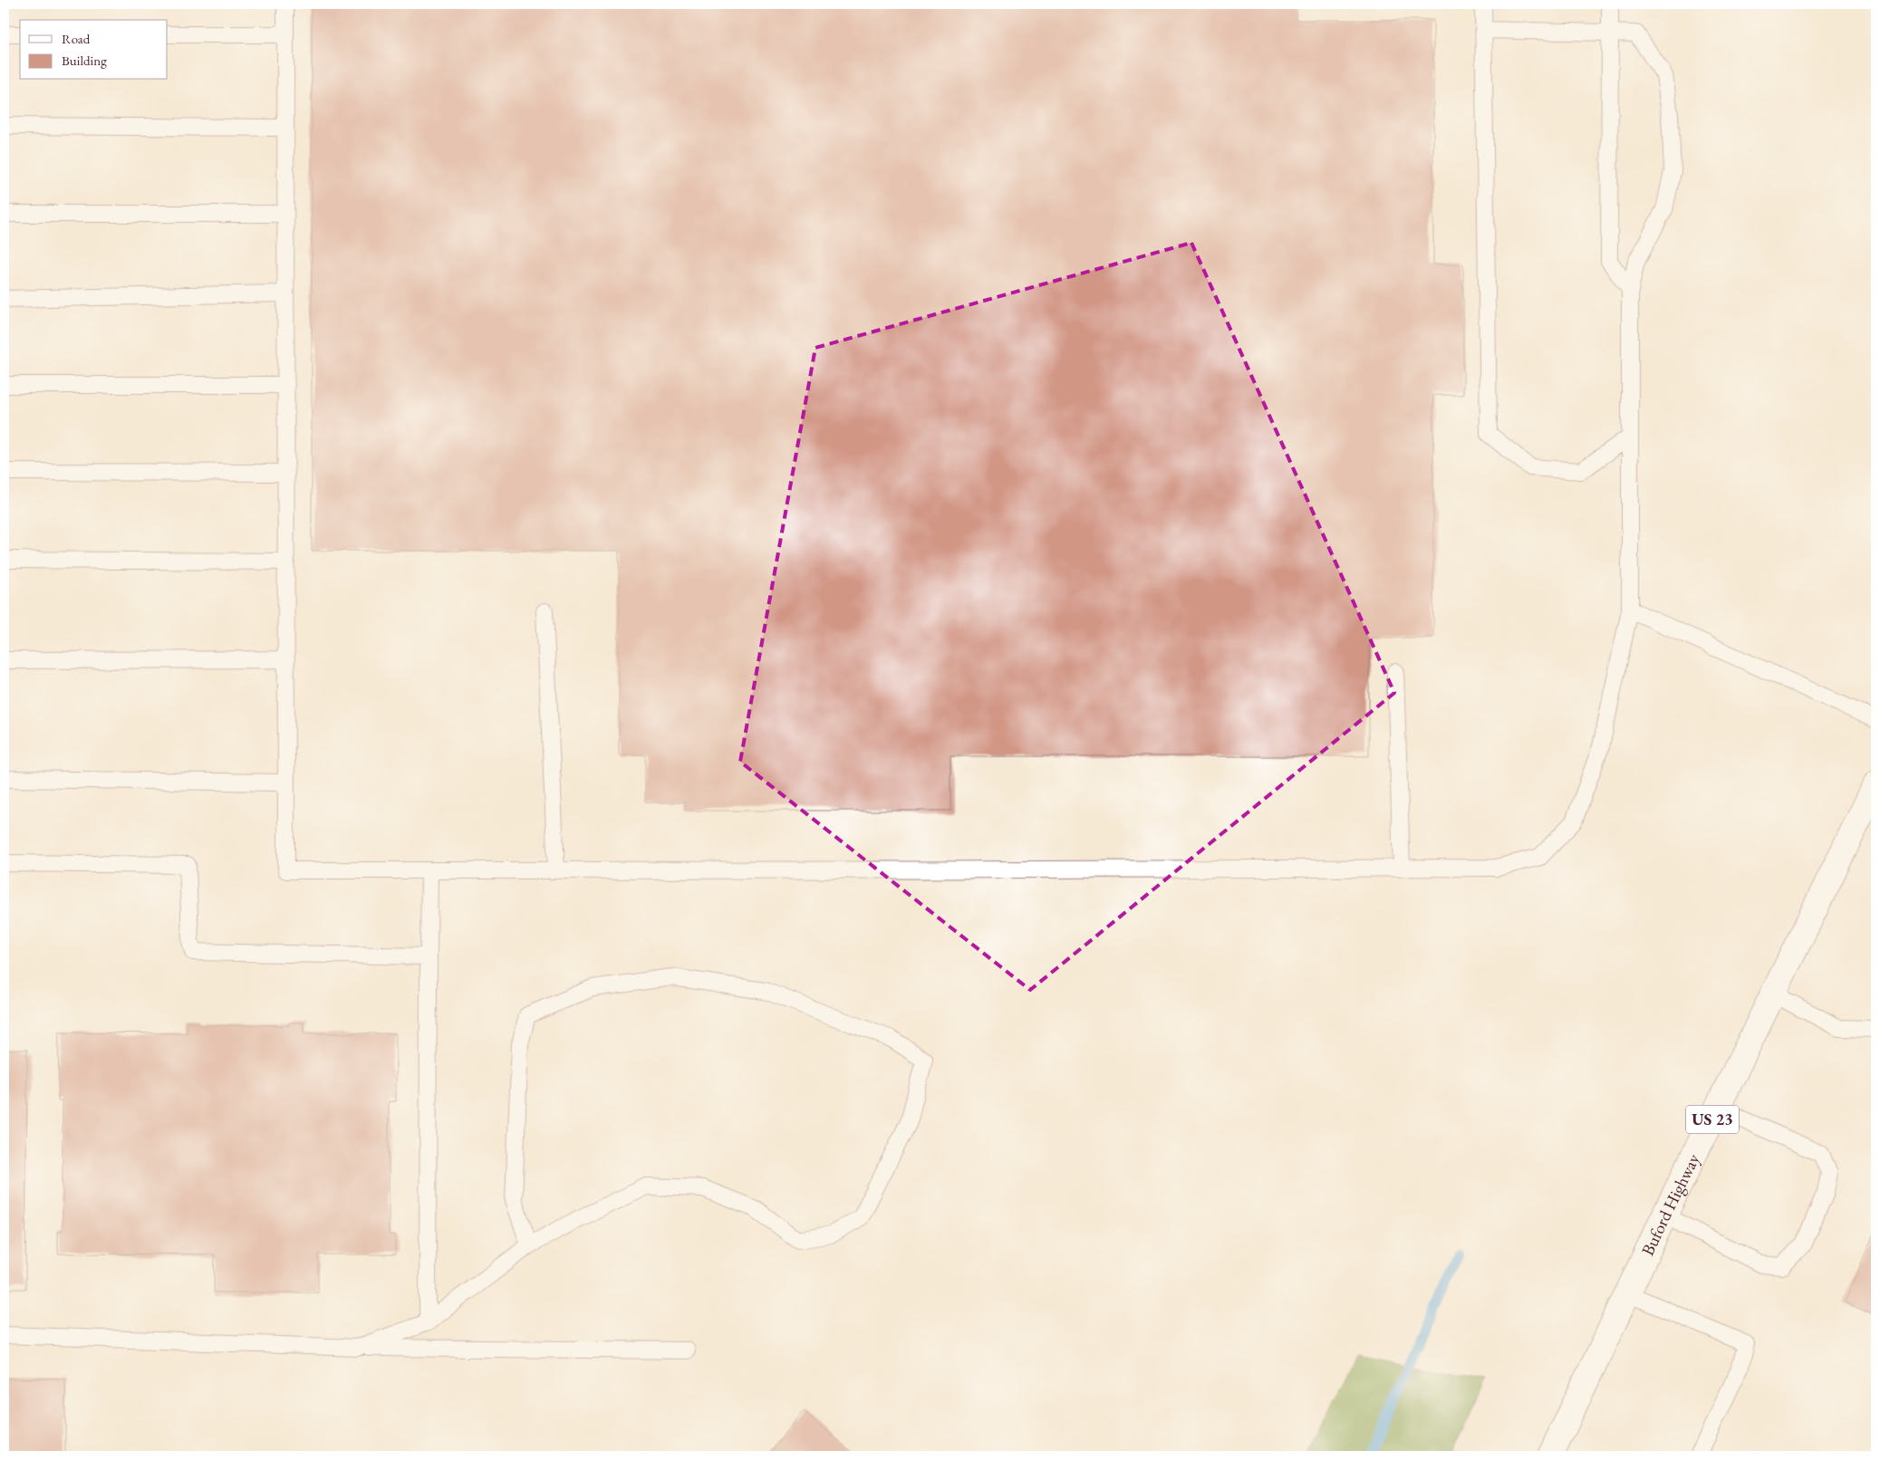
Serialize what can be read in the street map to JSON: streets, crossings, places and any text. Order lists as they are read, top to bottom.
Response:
{
  "streets": {
    "main road": ["US 23", "Buford Highway"]
  },
  "legend": ["Road", "Building"]
}
